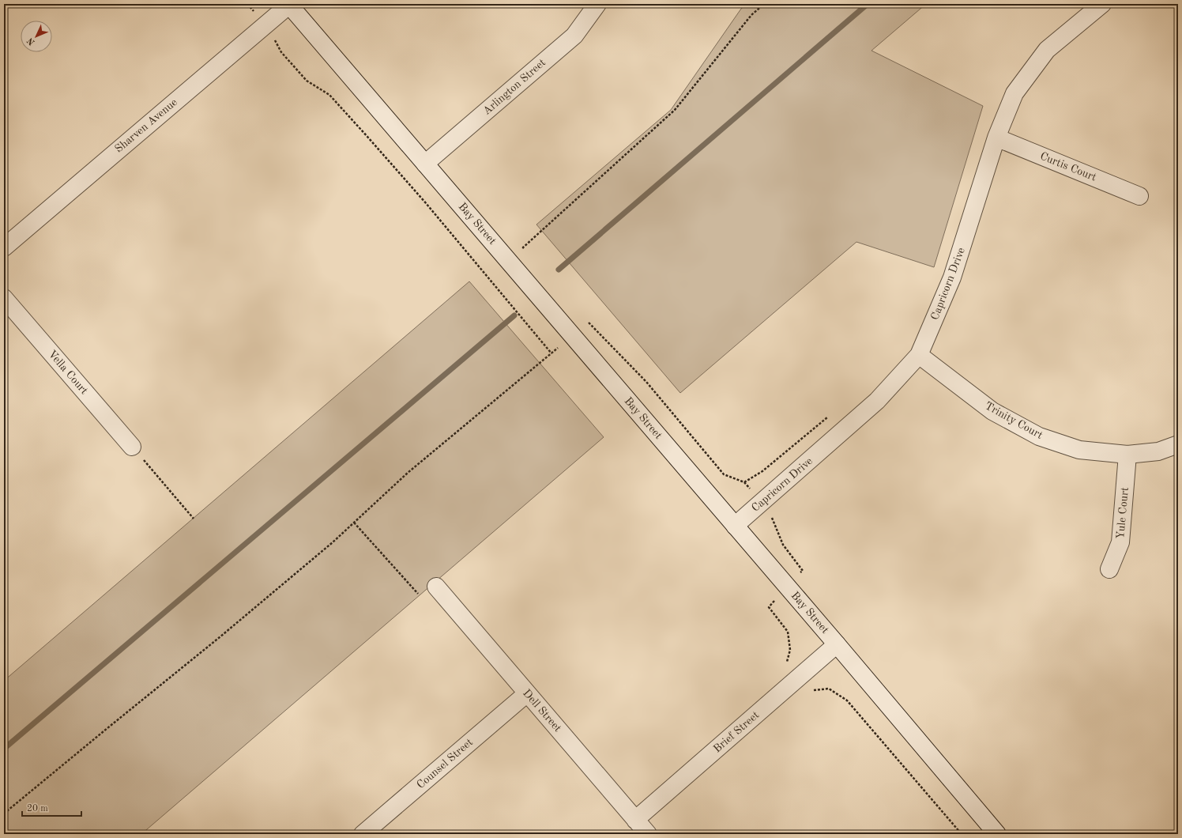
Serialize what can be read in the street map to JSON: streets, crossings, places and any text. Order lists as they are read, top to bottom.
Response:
{
  "streets": {
    "street": [
      "Arlington Street",
      "Sharven Avenue",
      "Curtis Court",
      "Bay Street",
      "Capricorn Drive",
      "Vella Court",
      "Trinity Court",
      "Yule Court",
      "Dell Street",
      "Brief Street",
      "Counsel Street"
    ]
  },
  "crossings": [
    ["Arlington Street", "Bay Street"],
    ["Sharven Avenue", "Bay Street"],
    ["Curtis Court", "Capricorn Drive"],
    ["Bay Street", "Capricorn Drive"],
    ["Bay Street", "Brief Street"],
    ["Capricorn Drive", "Trinity Court"],
    ["Trinity Court", "Yule Court"],
    ["Dell Street", "Brief Street"],
    ["Dell Street", "Counsel Street"]
  ],
  "scale_bar": "20 m",
  "north": "bottom left"
}
